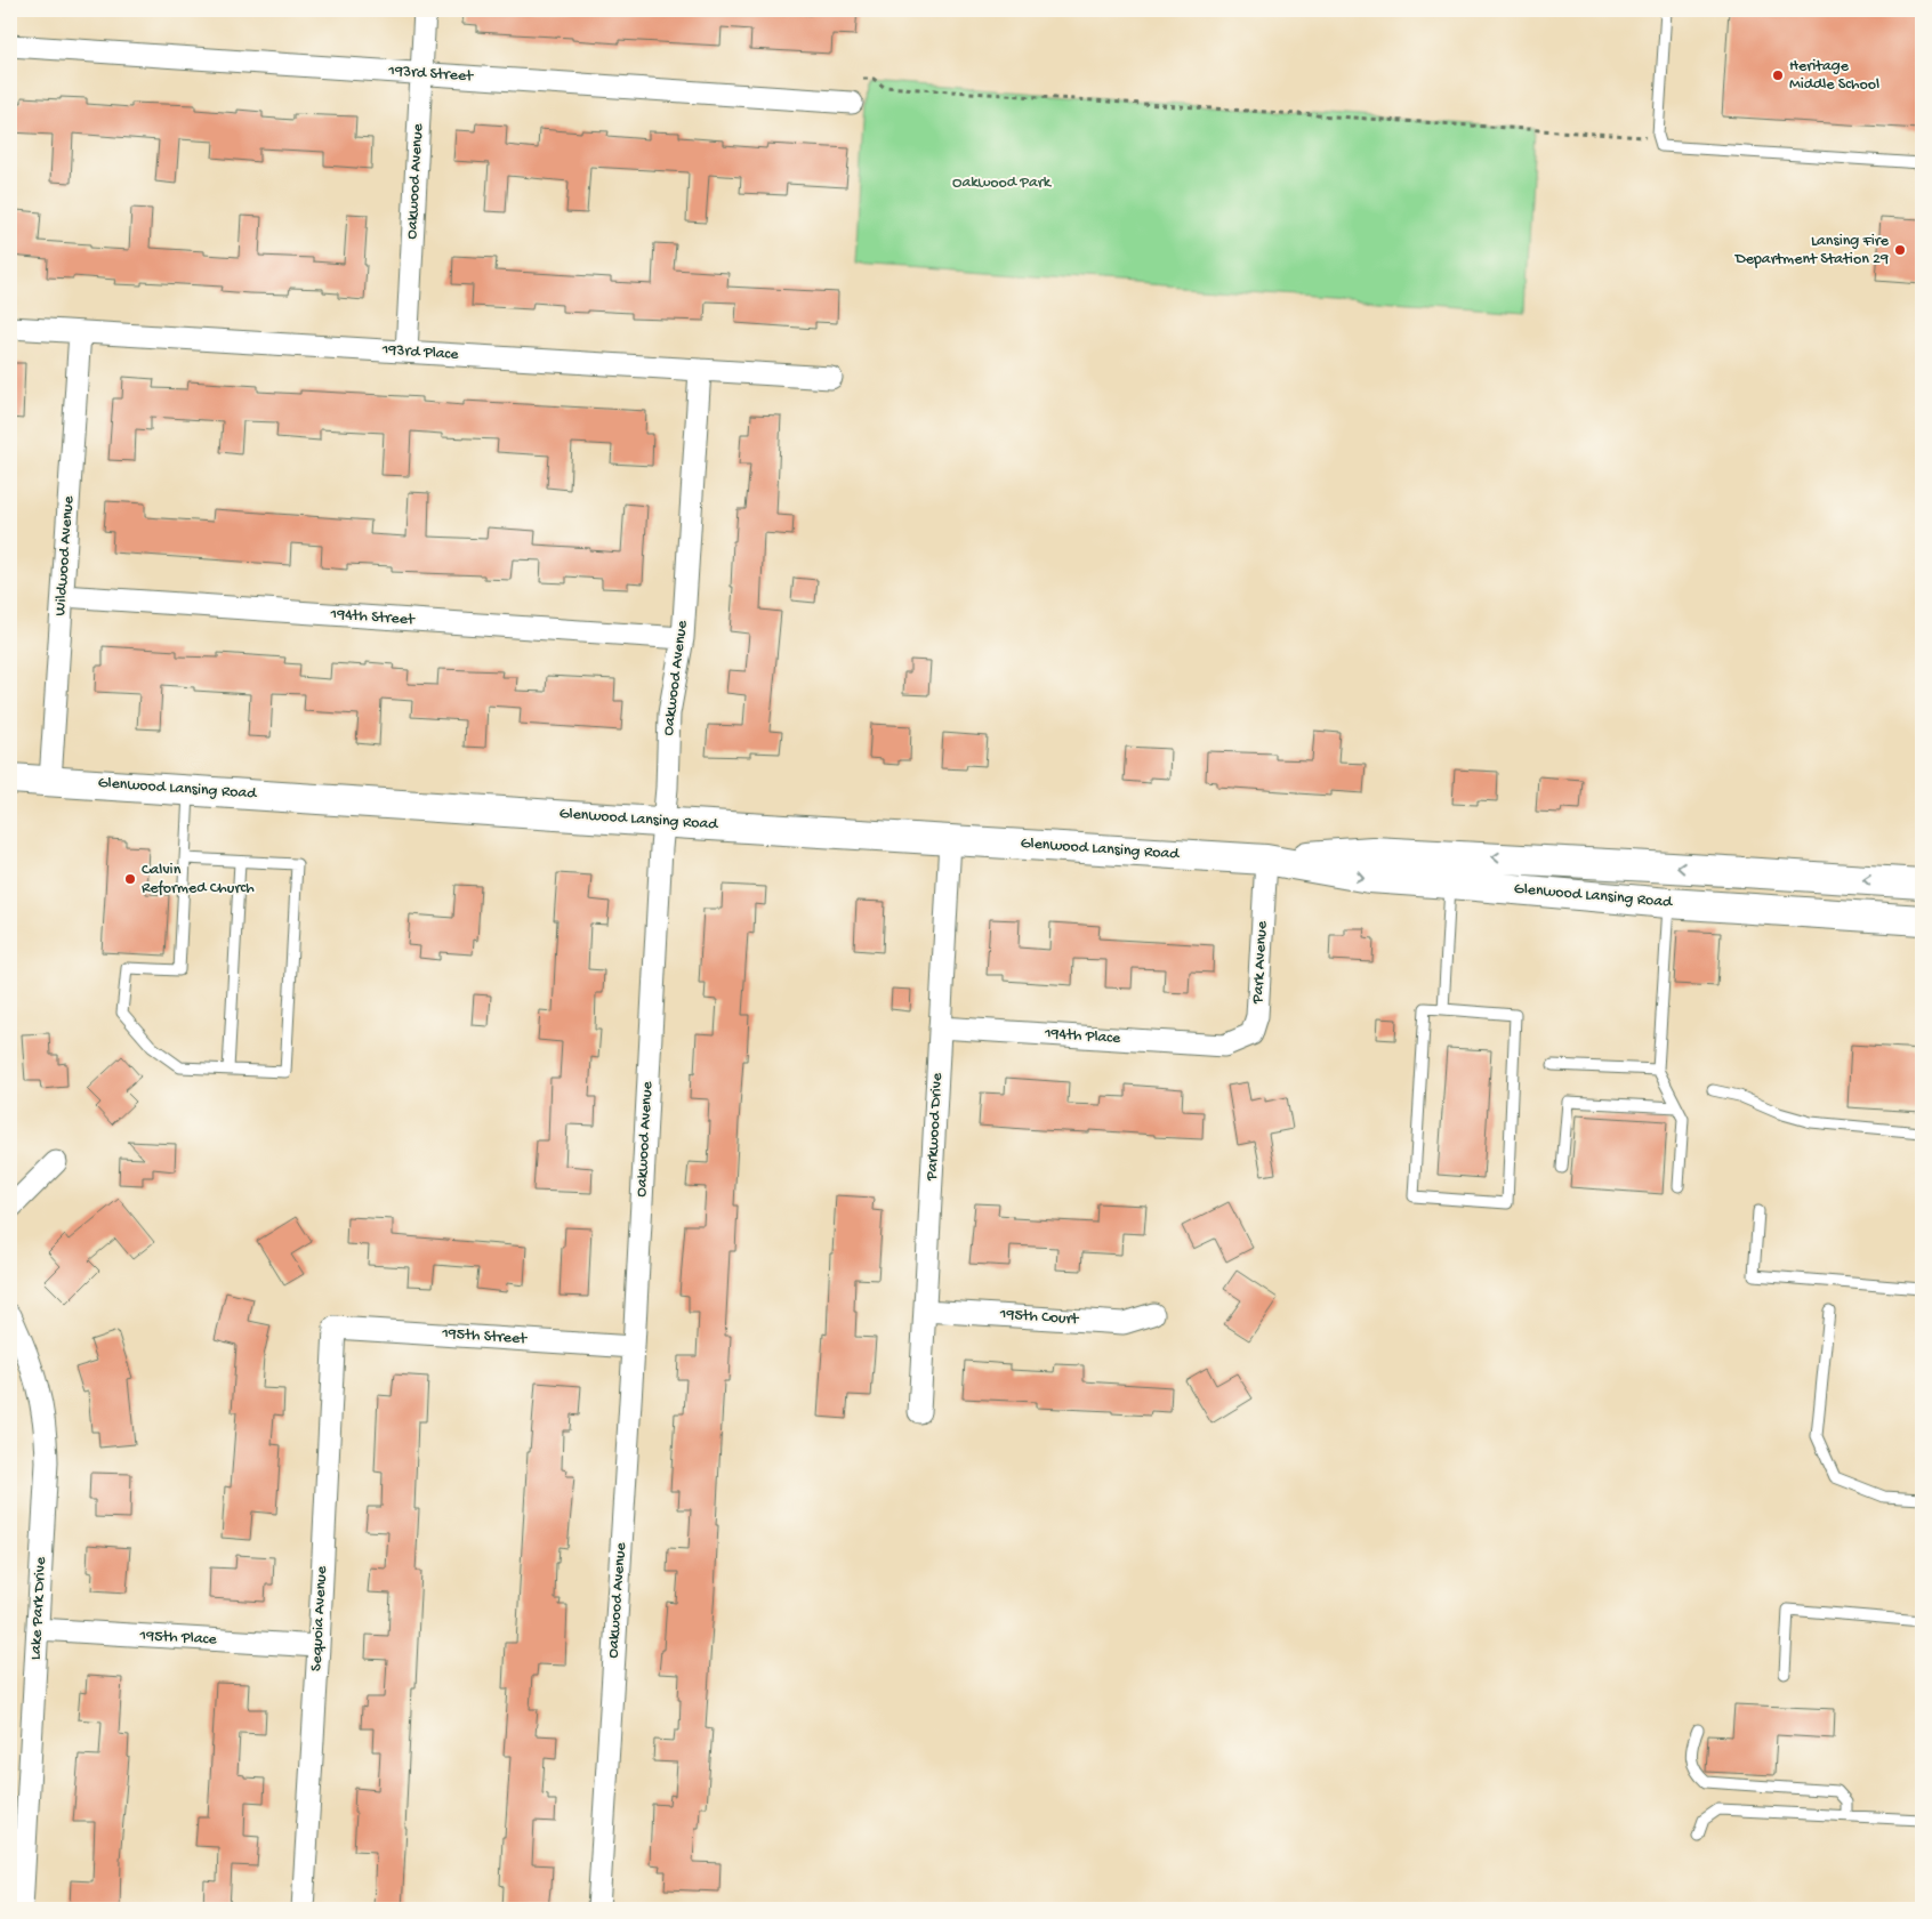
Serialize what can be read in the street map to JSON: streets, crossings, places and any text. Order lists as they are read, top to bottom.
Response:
{
  "streets": {
    "main road": ["Glenwood Lansing Road"],
    "street": [
      "193rd Street",
      "Oakwood Avenue",
      "193rd Place",
      "Wildwood Avenue",
      "194th Street",
      "Park Avenue",
      "194th Place",
      "Parkwood Drive",
      "195th Court",
      "195th Street",
      "Lake Park Drive",
      "Sequoia Avenue",
      "195th Place"
    ]
  },
  "crossings": [
    ["193rd Street", "Oakwood Avenue"],
    ["Oakwood Avenue", "193rd Place"],
    ["Oakwood Avenue", "194th Street"],
    ["Oakwood Avenue", "Glenwood Lansing Road"],
    ["Oakwood Avenue", "195th Street"],
    ["193rd Place", "Wildwood Avenue"],
    ["Wildwood Avenue", "194th Street"],
    ["Wildwood Avenue", "Glenwood Lansing Road"],
    ["Glenwood Lansing Road", "Park Avenue"],
    ["Glenwood Lansing Road", "Parkwood Drive"],
    ["Park Avenue", "194th Place"],
    ["194th Place", "Parkwood Drive"],
    ["Parkwood Drive", "195th Court"],
    ["195th Street", "Sequoia Avenue"],
    ["Lake Park Drive", "195th Place"],
    ["Sequoia Avenue", "195th Place"]
  ],
  "parks": ["Oakwood Park"],
  "places": ["Heritage Middle School", "Lansing Fire Department Station 29", "Calvin Reformed Church"]
}
